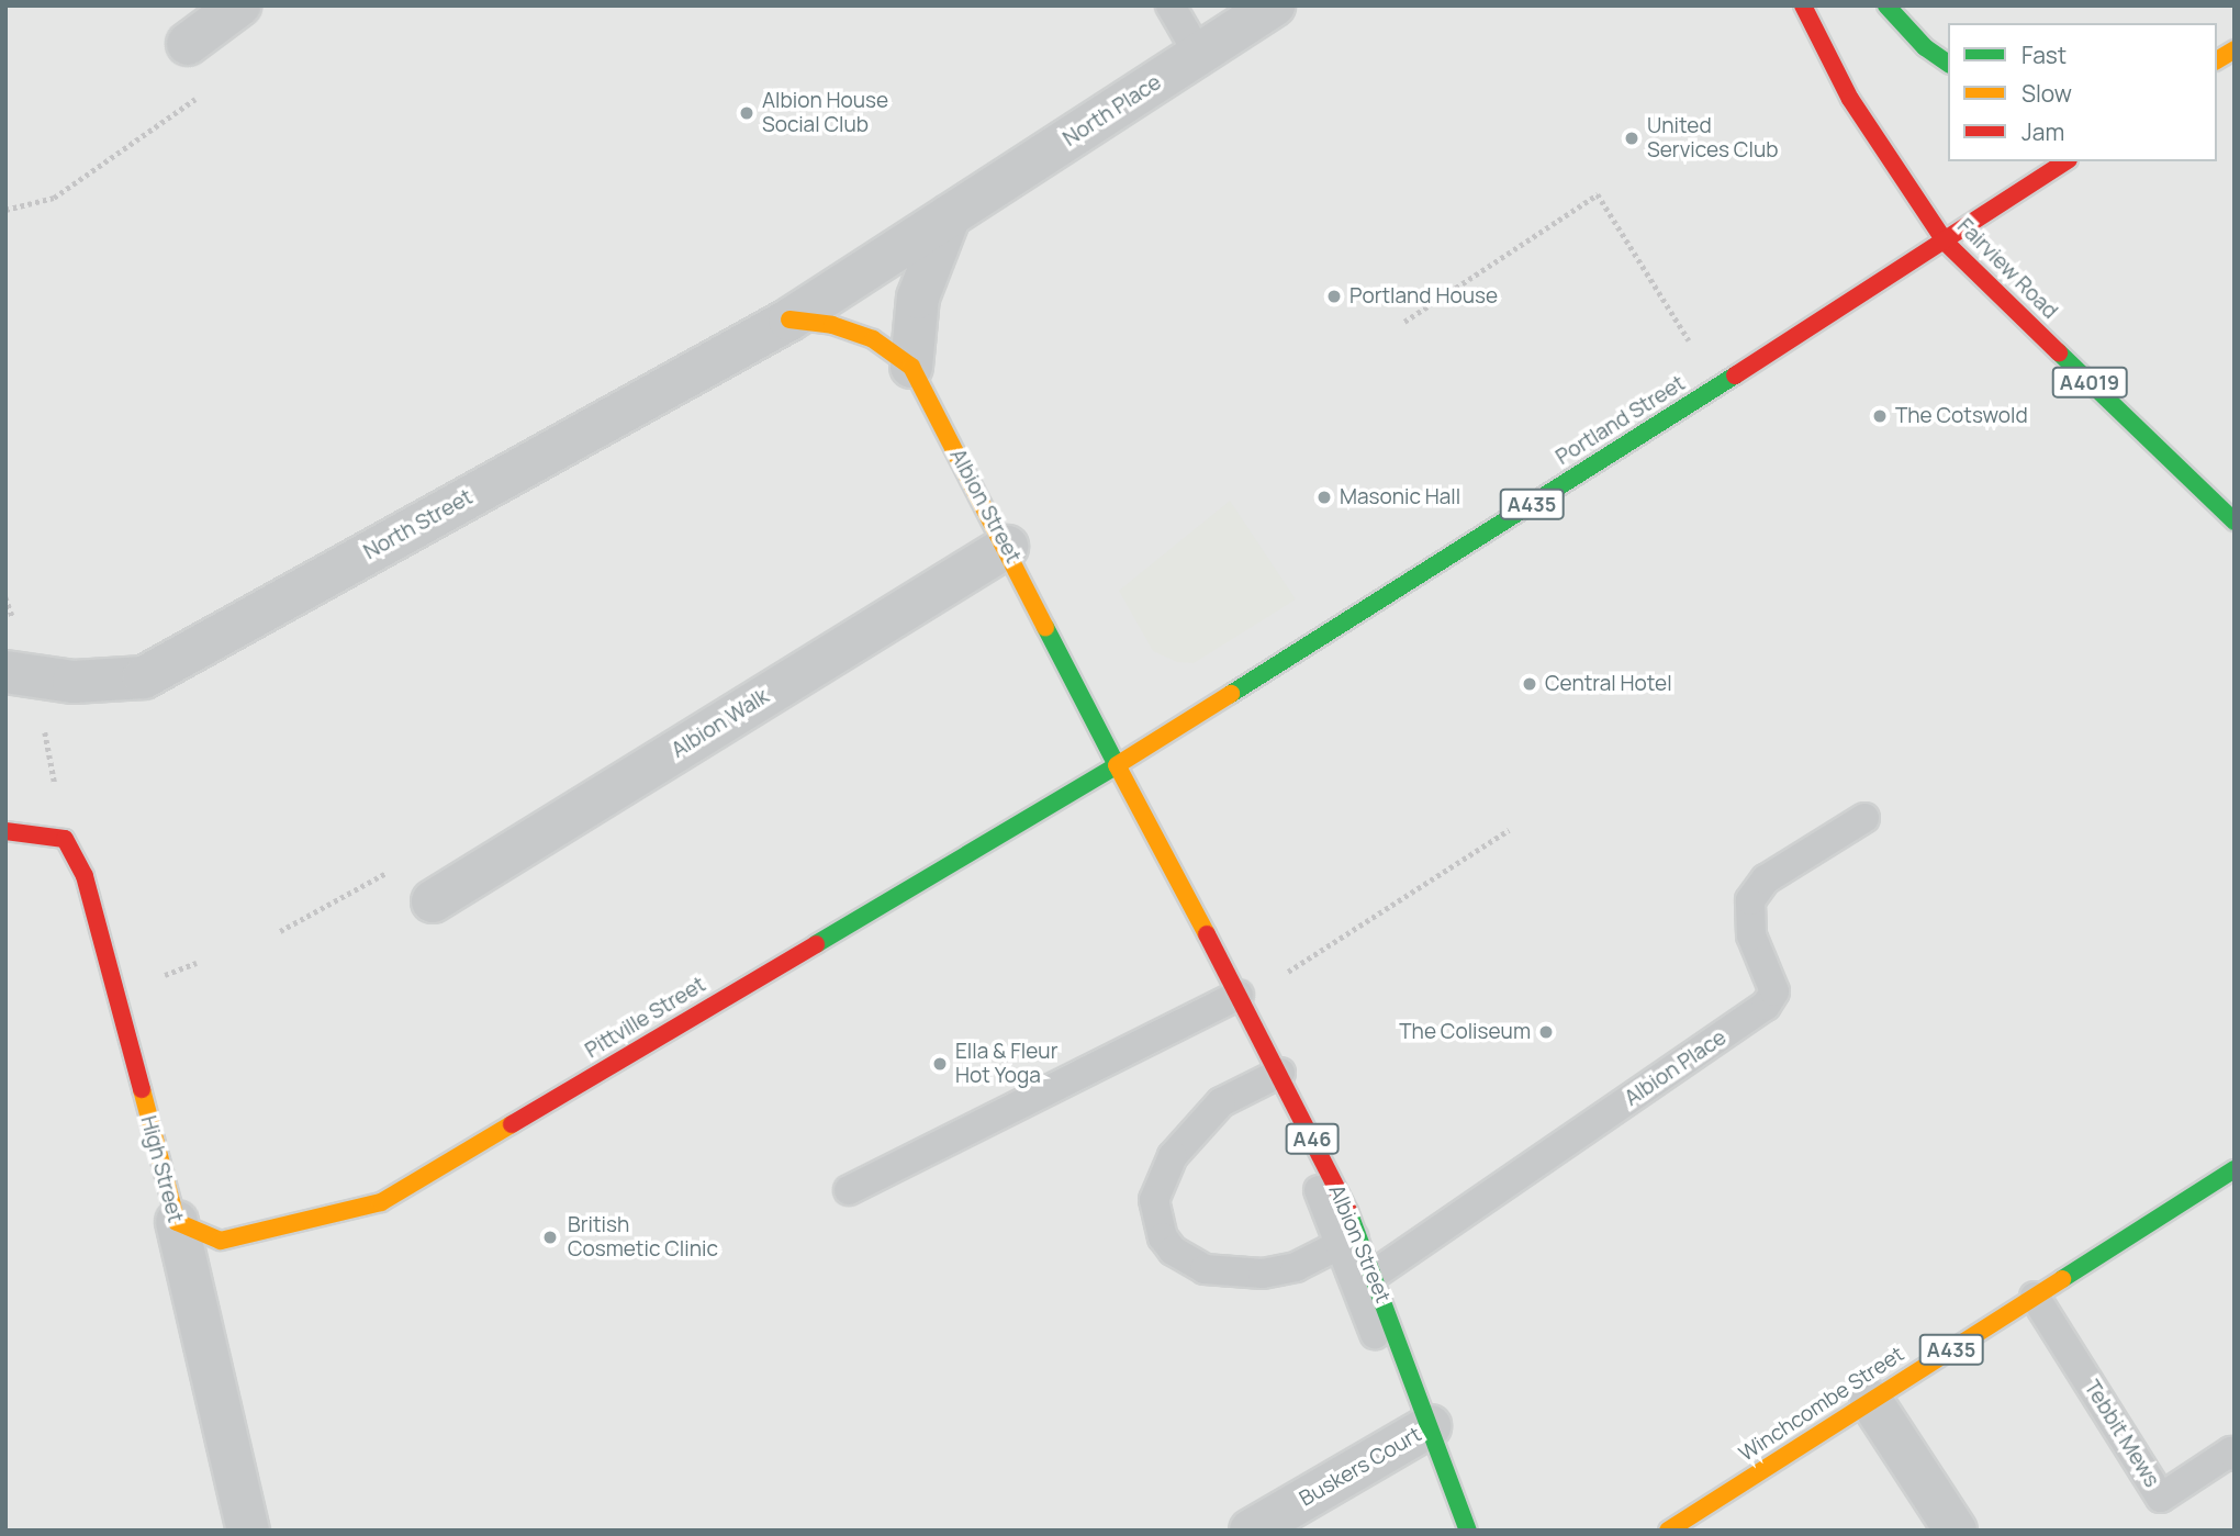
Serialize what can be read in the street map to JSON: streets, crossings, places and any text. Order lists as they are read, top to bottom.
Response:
{
  "streets": {
    "main road": [
      "Fairview Road",
      "A4019",
      "Portland Street",
      "A435",
      "Albion Street",
      "Pittville Street",
      "High Street",
      "Winchcombe Street"
    ],
    "street": [
      "North Place",
      "North Street",
      "Albion Walk",
      "Buskers Court"
    ],
    "lane": ["Albion Place", "Tebbit Mews"]
  },
  "crossings": [
    ["North Place", "Albion Street"],
    ["North Place", "North Street"],
    ["Fairview Road", "Portland Street"],
    ["Portland Street", "Albion Street"],
    ["Portland Street", "Pittville Street"],
    ["Albion Street", "North Street"],
    ["Albion Street", "Albion Walk"],
    ["Albion Street", "Pittville Street"],
    ["Albion Street", "Albion Place"],
    ["Albion Street", "Buskers Court"],
    ["Pittville Street", "High Street"],
    ["Winchcombe Street", "Tebbit Mews"]
  ],
  "places": [
    "Albion House Social Club",
    "United Services Club",
    "Portland House",
    "The Cotswold",
    "Masonic Hall",
    "Central Hotel",
    "The Coliseum",
    "Ella & Fleur Hot Yoga",
    "British Cosmetic Clinic"
  ],
  "legend": ["Fast", "Slow", "Jam"]
}
